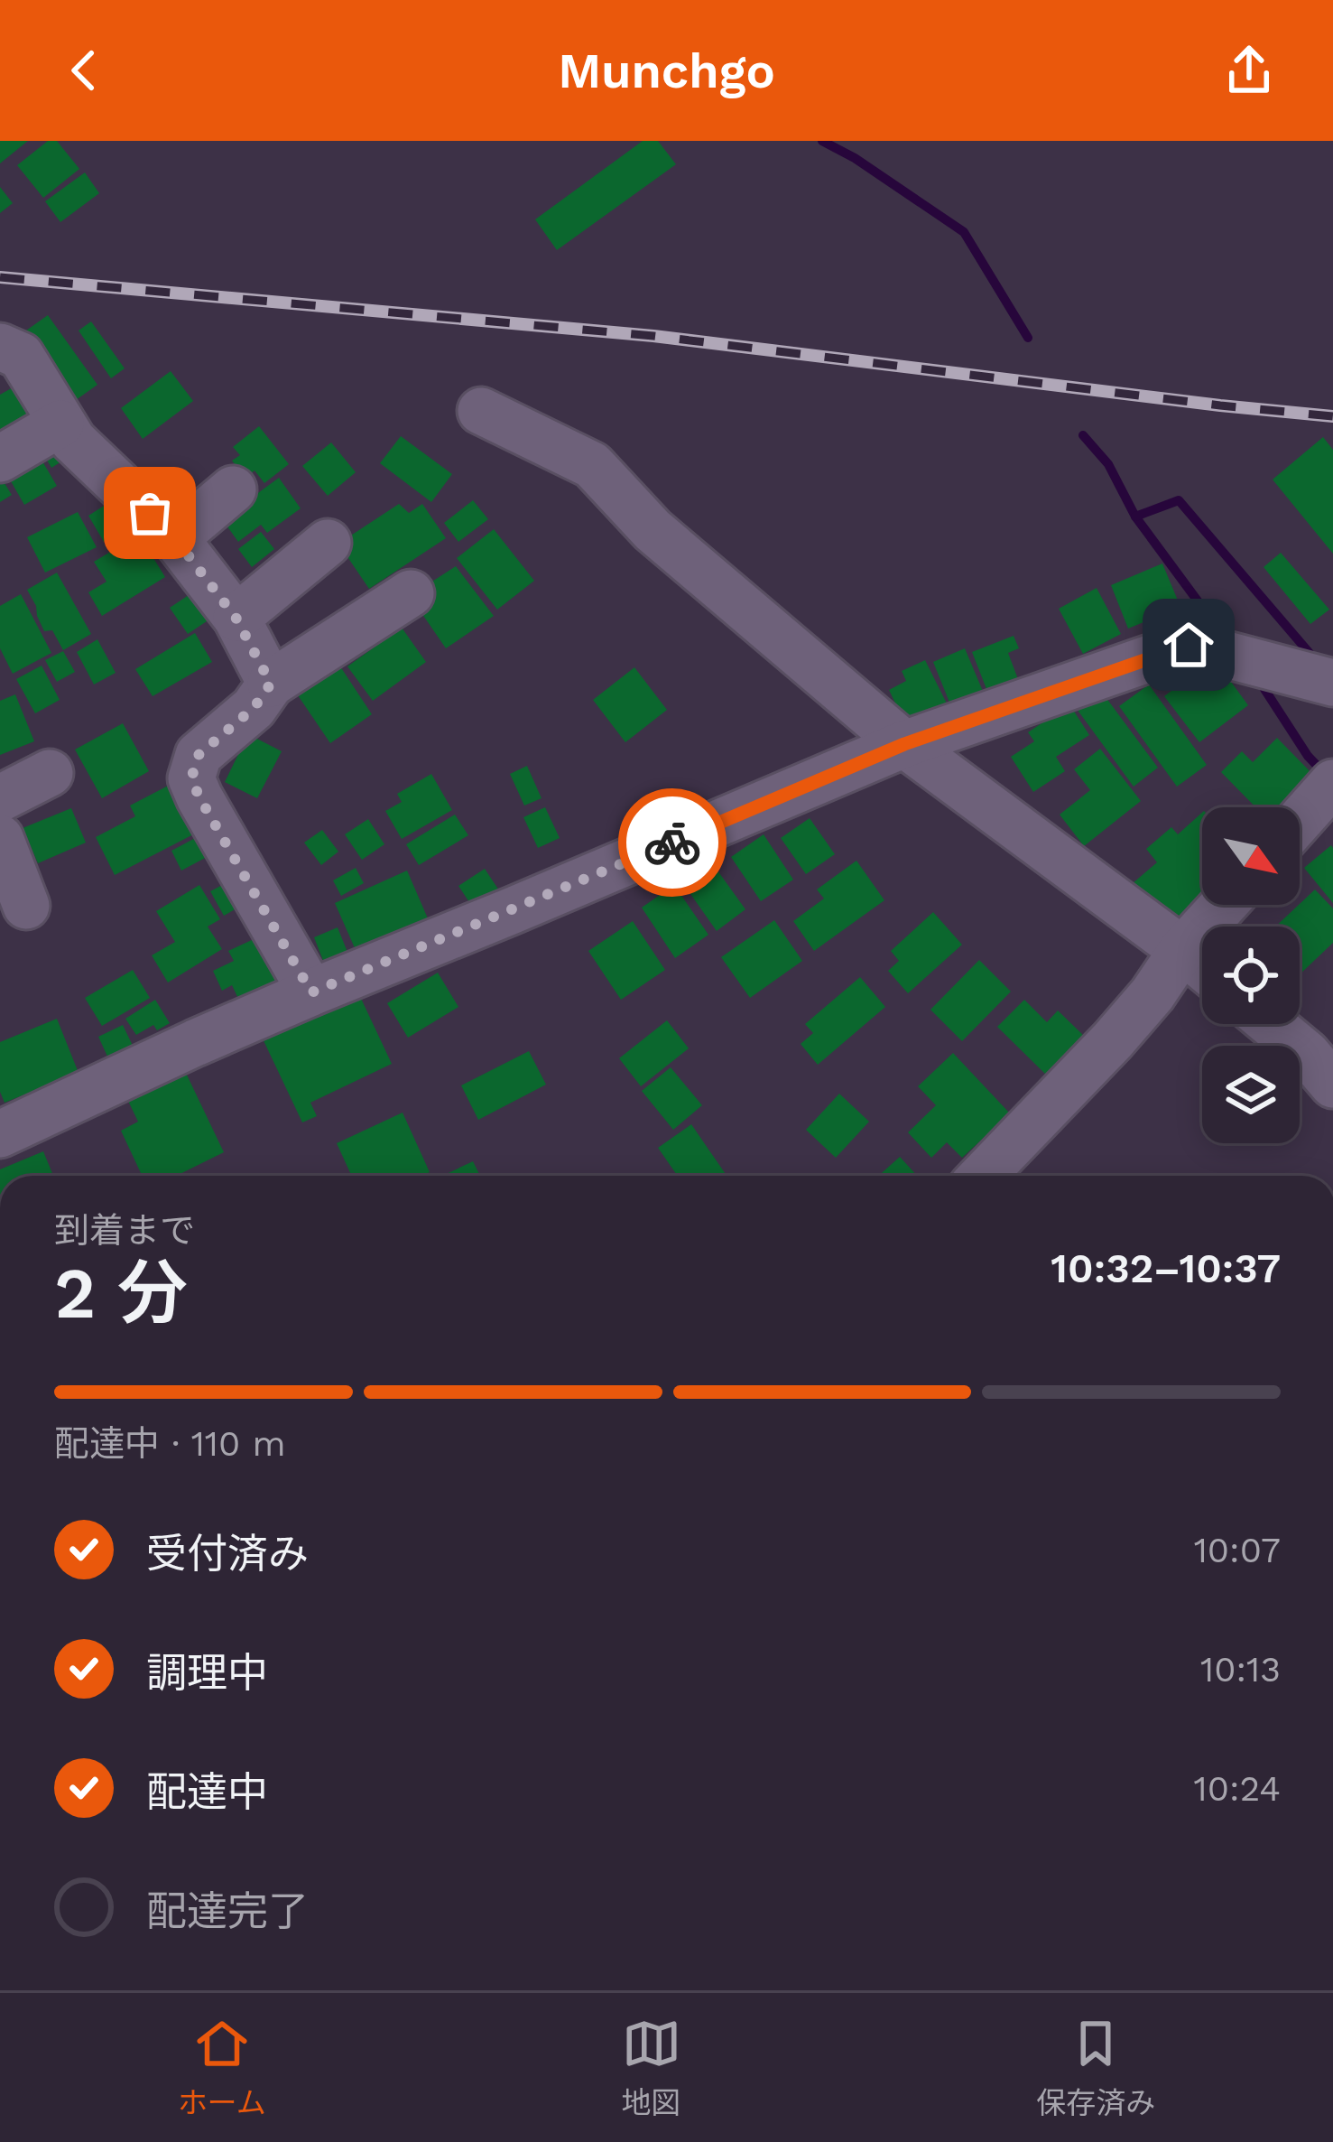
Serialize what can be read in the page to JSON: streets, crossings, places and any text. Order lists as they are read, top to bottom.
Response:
{
  "north": "bottom right",
  "page": {
    "header": "Munchgo",
    "heading": ["2 分", "到着まで", "10:32–10:37"],
    "bar": "配達中 · 110 m",
    "list": [
      ["受付済み", "10:07"],
      ["調理中", "10:13"],
      ["配達中", "10:24"],
      "配達完了"
    ],
    "tabs": ["ホーム", "地図", "保存済み"]
  }
}
